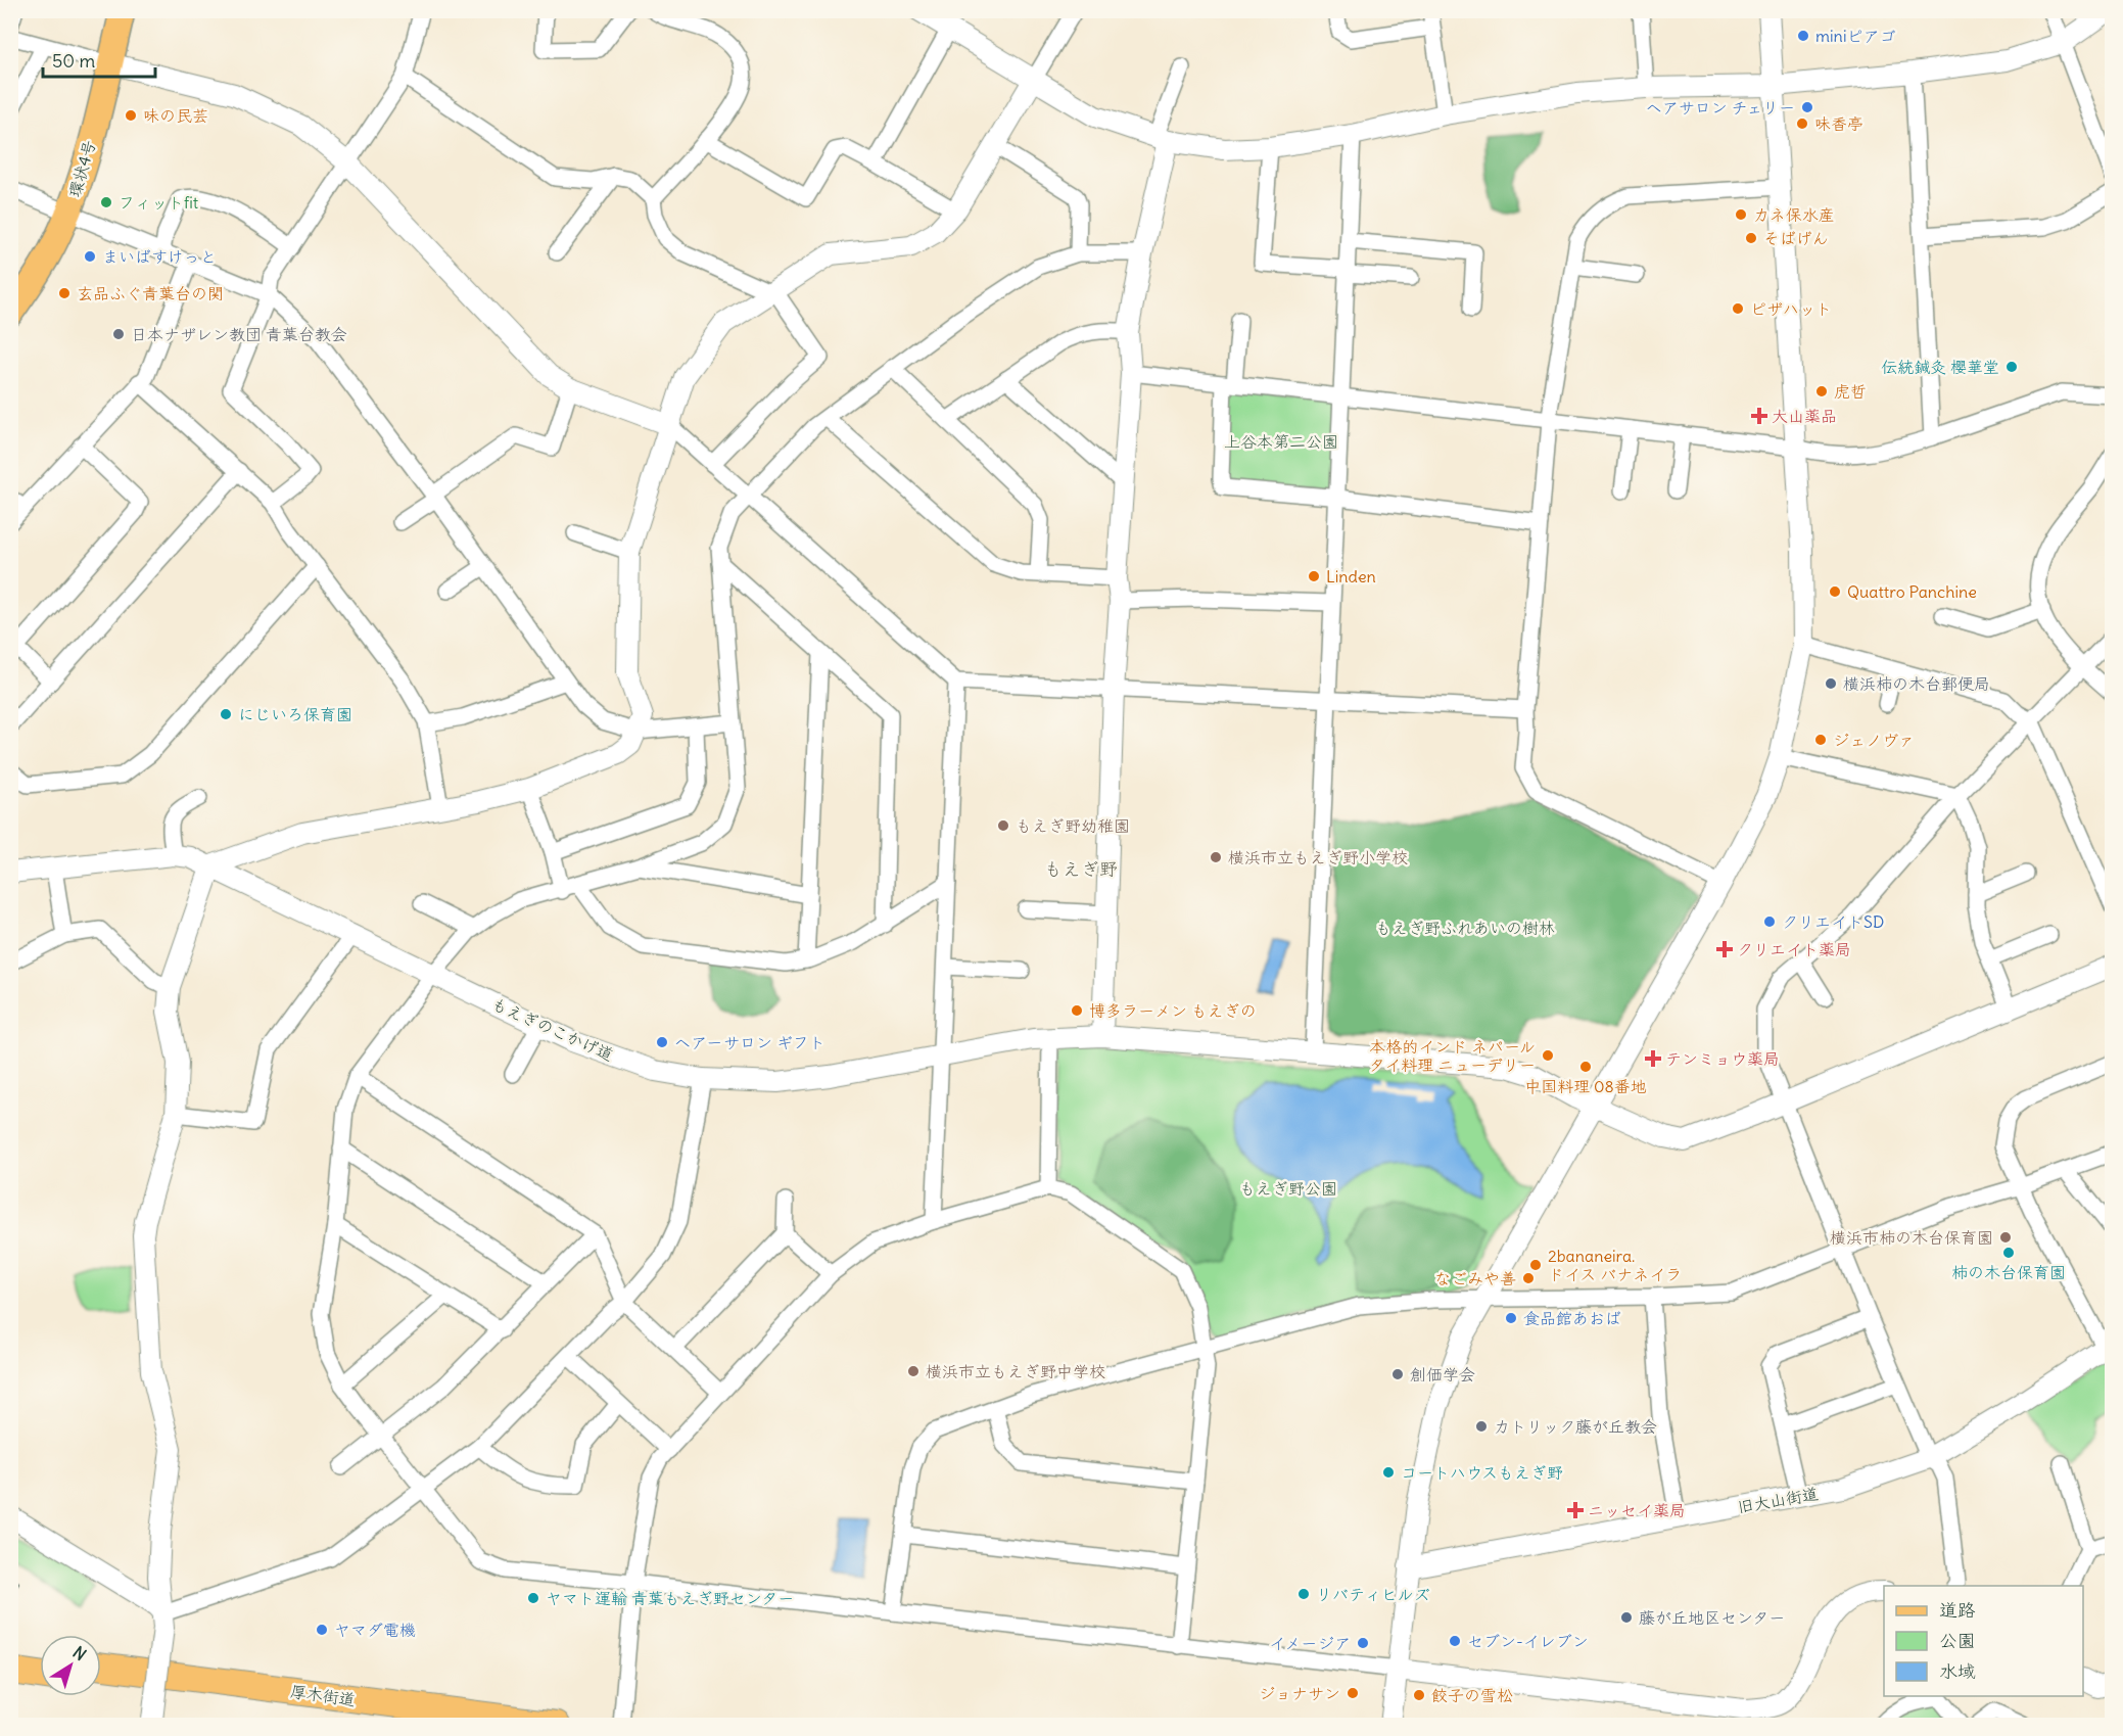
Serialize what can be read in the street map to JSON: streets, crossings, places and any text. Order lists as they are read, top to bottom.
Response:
{
  "streets": {
    "highway": ["厚木街道"],
    "main road": ["環状4号"],
    "street": ["もえぎのこかげ道", "旧大山街道"]
  },
  "districts": ["もえぎ野"],
  "parks": ["上谷本第二公園", "もえぎ野ふれあいの樹林", "もえぎ野公園"],
  "places": {
    "other": [
      "miniピアゴ",
      "ヘアサロン チェリー",
      "味の民芸",
      "味香亭",
      "フィットfit",
      "カネ保水産",
      "そばげん",
      "まいばすけっと",
      "玄品ふぐ青葉台の関",
      "ピザハット",
      "日本ナザレン教団 青葉台教会",
      "伝統鍼灸 櫻華堂",
      "虎哲",
      "Linden",
      "Quattro Panchine",
      "横浜柿の木台郵便局",
      "にじいろ保育園",
      "ジェノヴァ",
      "もえぎ野幼稚園",
      "横浜市立もえぎ野小学校",
      "クリエイトSD",
      "博多ラーメン もえぎの",
      "ヘアーサロン ギフト",
      "本格的インド ネパール タイ料理 ニューデリー",
      "中国料理 08番地",
      "横浜市柿の木台保育園",
      "柿の木台保育園",
      "2bananeira. ドイス バナネイラ",
      "なごみや善",
      "食品館あおば",
      "横浜市立もえぎ野中学校",
      "創価学会",
      "カトリック藤が丘教会",
      "コートハウスもえぎ野",
      "リバティヒルズ",
      "ヤマト運輸 青葉もえぎ野センター",
      "藤が丘地区センター",
      "ヤマダ電機",
      "セブン-イレブン",
      "イメージア",
      "ジョナサン",
      "餃子の雪松"
    ],
    "health": [
      "大山薬品",
      "クリエイト薬局",
      "テンミョウ薬局",
      "ニッセイ薬局"
    ]
  },
  "legend": ["道路", "公園", "水域"],
  "scale_bar": "50 m",
  "north": "top right"
}
